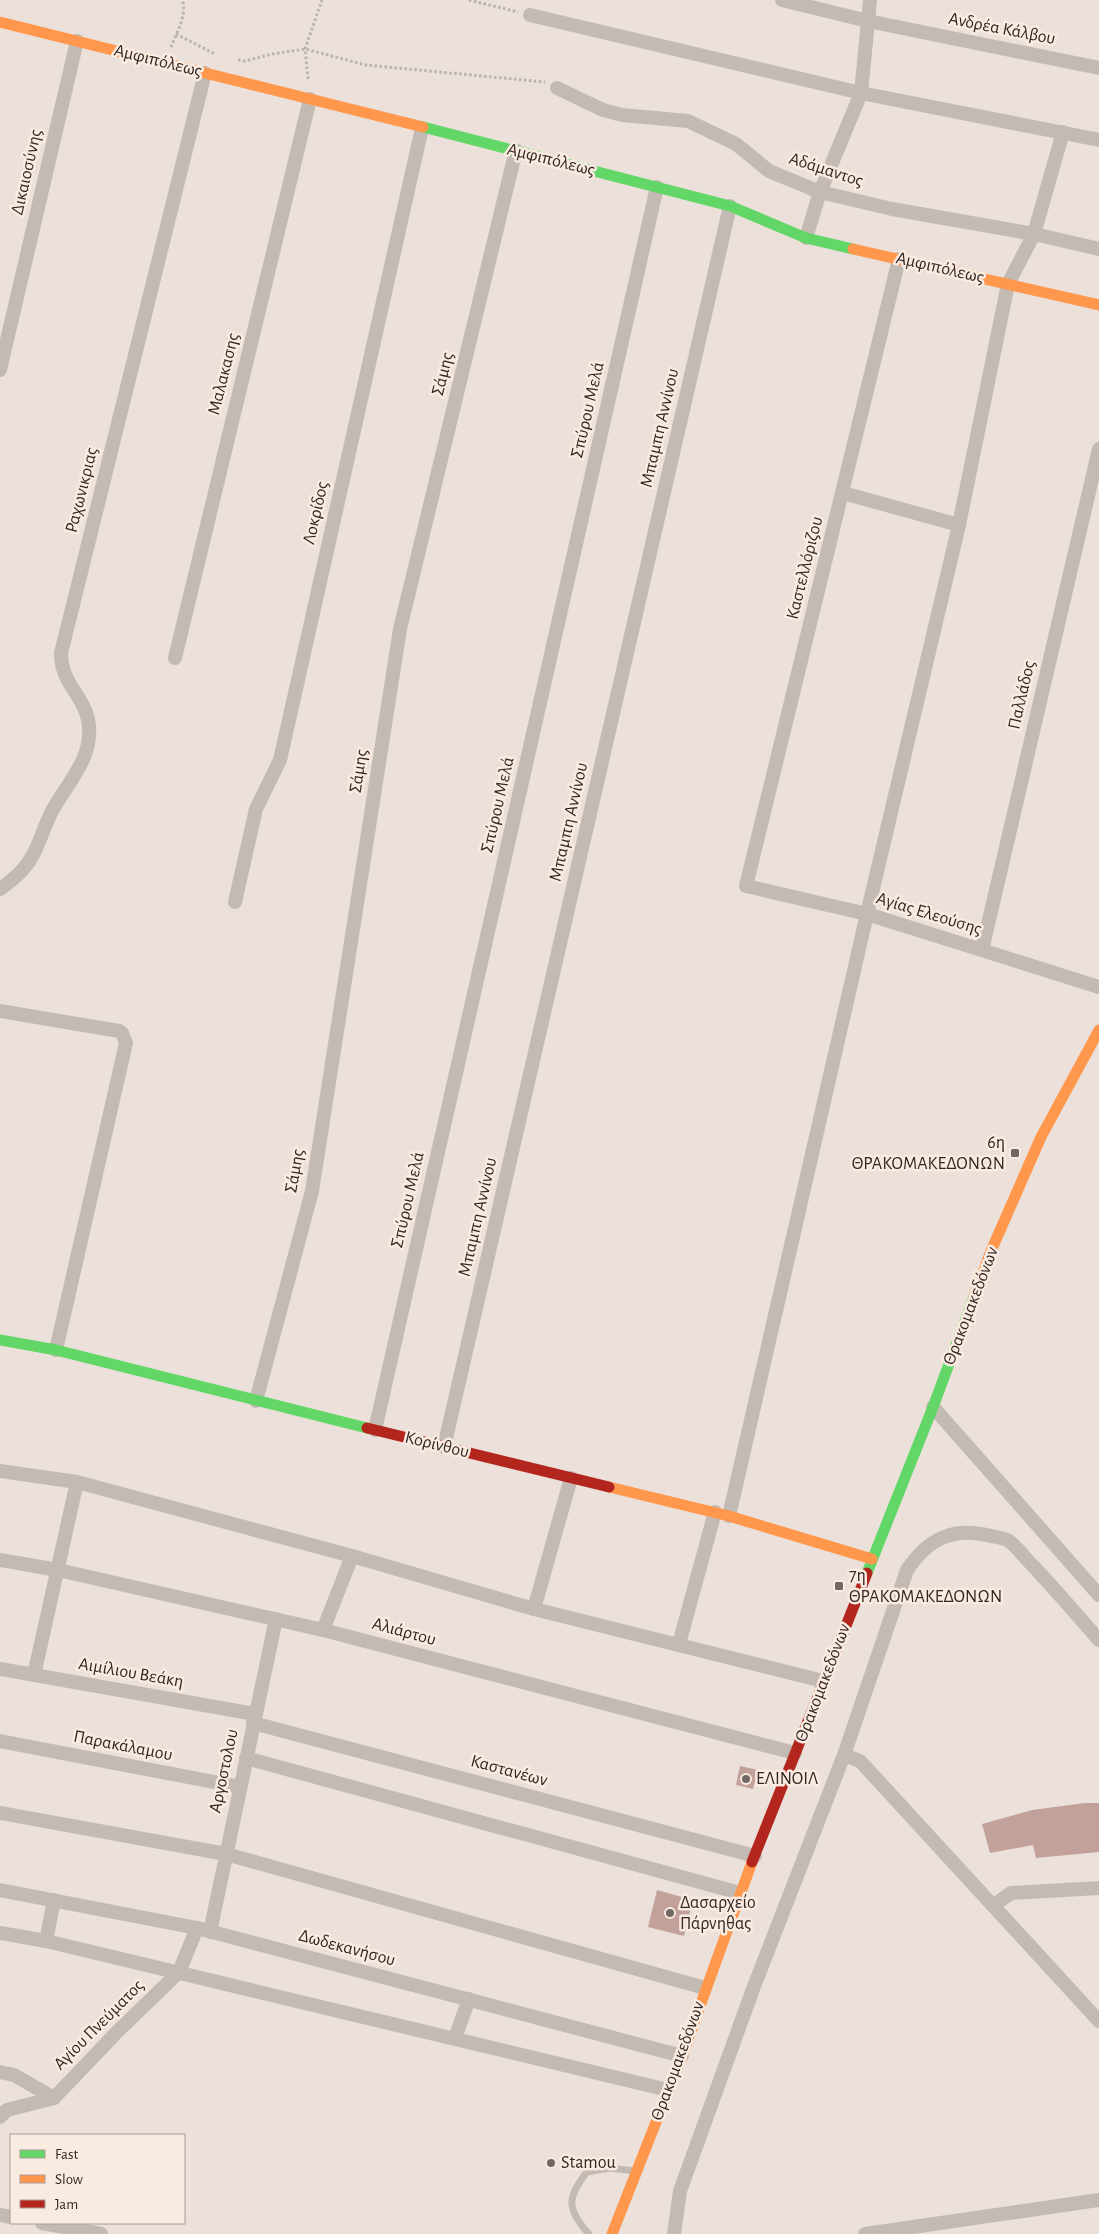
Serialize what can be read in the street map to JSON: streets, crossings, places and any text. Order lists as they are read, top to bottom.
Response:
{
  "streets": {
    "street": [
      "Ανδρέα Κάλβου",
      "Αμφιπόλεως",
      "Αδάμαντος",
      "Δικαιοσύνης",
      "Μαλακασης",
      "Σάμης",
      "Σπύρου Μελά",
      "Μπαμπη Αννίνου",
      "Ραχωνικριας",
      "Λοκρίδος",
      "Καστελλόριζου",
      "Παλλάδος",
      "Αγίας Ελεούσης",
      "Θρακομακεδόνων",
      "Κορίνθου",
      "Αλιάρτου",
      "Αιμίλιου Βεάκη",
      "Παρακάλαμου",
      "Αργοστολου",
      "Καστανέων",
      "Δωδεκανήσου",
      "Αγίου Πνεύματος"
    ]
  },
  "crossings": [
    ["Αμφιπόλεως", "Δικαιοσύνης"],
    ["Αμφιπόλεως", "Μαλακασης"],
    ["Αμφιπόλεως", "Σάμης"],
    ["Αμφιπόλεως", "Σπύρου Μελά"],
    ["Αμφιπόλεως", "Μπαμπη Αννίνου"],
    ["Αμφιπόλεως", "Ραχωνικριας"],
    ["Αμφιπόλεως", "Λοκρίδος"],
    ["Αμφιπόλεως", "Καστελλόριζου"],
    ["Σάμης", "Κορίνθου"],
    ["Σπύρου Μελά", "Κορίνθου"],
    ["Μπαμπη Αννίνου", "Κορίνθου"],
    ["Καστελλόριζου", "Αγίας Ελεούσης"],
    ["Παλλάδος", "Αγίας Ελεούσης"],
    ["Θρακομακεδόνων", "Κορίνθου"],
    ["Θρακομακεδόνων", "Αλιάρτου"],
    ["Θρακομακεδόνων", "Καστανέων"],
    ["Θρακομακεδόνων", "Δωδεκανήσου"],
    ["Αλιάρτου", "Αργοστολου"],
    ["Αιμίλιου Βεάκη", "Αργοστολου"],
    ["Αιμίλιου Βεάκη", "Καστανέων"],
    ["Παρακάλαμου", "Αργοστολου"],
    ["Αργοστολου", "Καστανέων"],
    ["Αργοστολου", "Δωδεκανήσου"],
    ["Αργοστολου", "Αγίου Πνεύματος"],
    ["Δωδεκανήσου", "Αγίου Πνεύματος"]
  ],
  "places": {
    "transit": ["6η ΘΡΑΚΟΜΑΚΕΔΟΝΩΝ", "7η ΘΡΑΚΟΜΑΚΕΔΟΝΩΝ"],
    "other": ["ΕΛΙΝΟΙΛ", "Δασαρχείο Πάρνηθας", "Stamou"]
  },
  "legend": ["Fast", "Slow", "Jam"]
}
